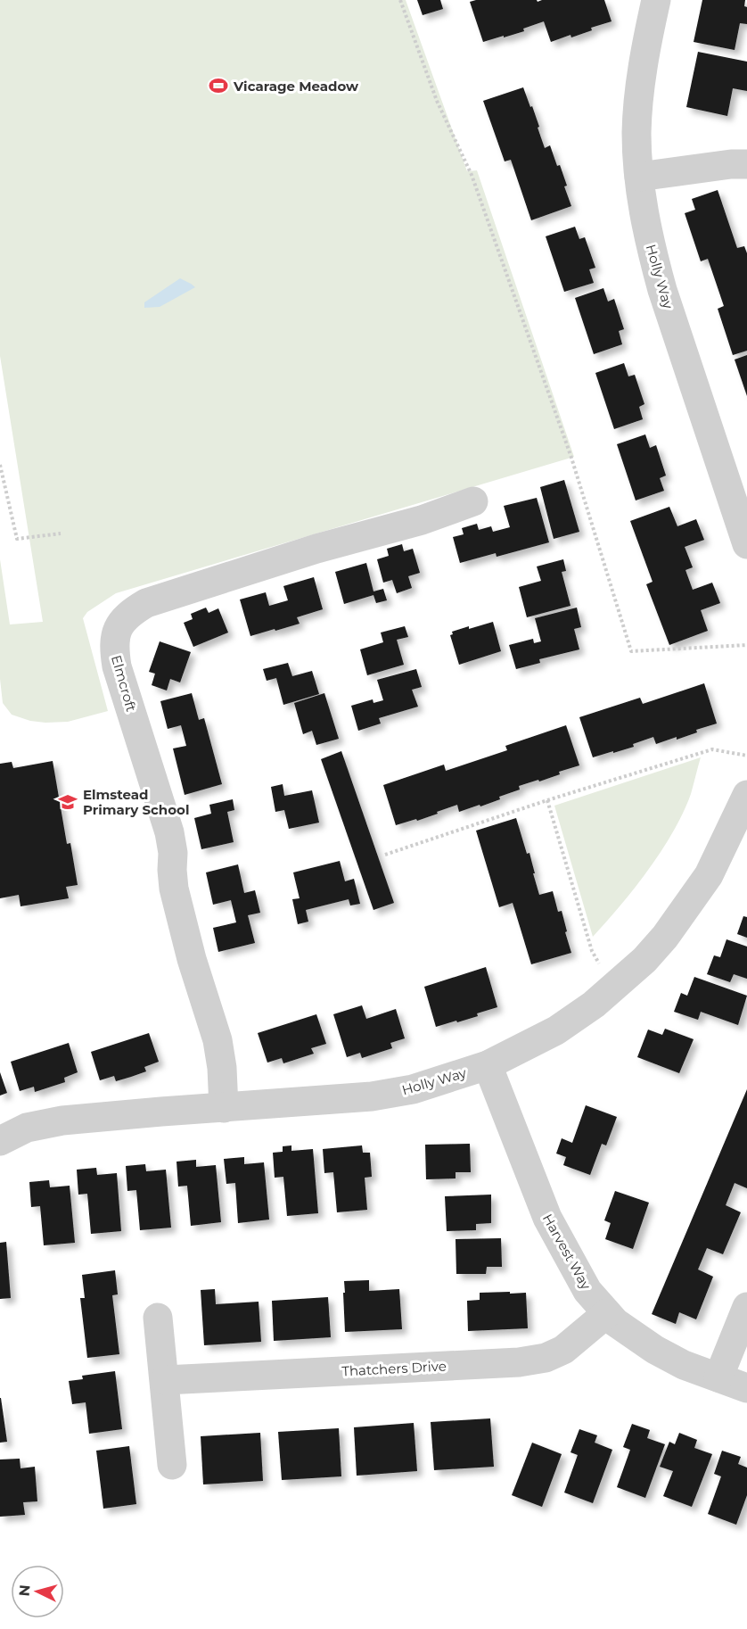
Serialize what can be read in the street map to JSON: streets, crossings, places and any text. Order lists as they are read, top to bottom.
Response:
{
  "streets": {
    "street": [
      "Holly Way",
      "Elmcroft",
      "Harvest Way",
      "Thatchers Drive"
    ]
  },
  "crossings": [
    ["Holly Way", "Elmcroft"],
    ["Holly Way", "Harvest Way"],
    ["Harvest Way", "Thatchers Drive"]
  ],
  "places": {
    "sports": ["Vicarage Meadow"],
    "school or university": ["Elmstead Primary School"]
  },
  "north": "left"
}
